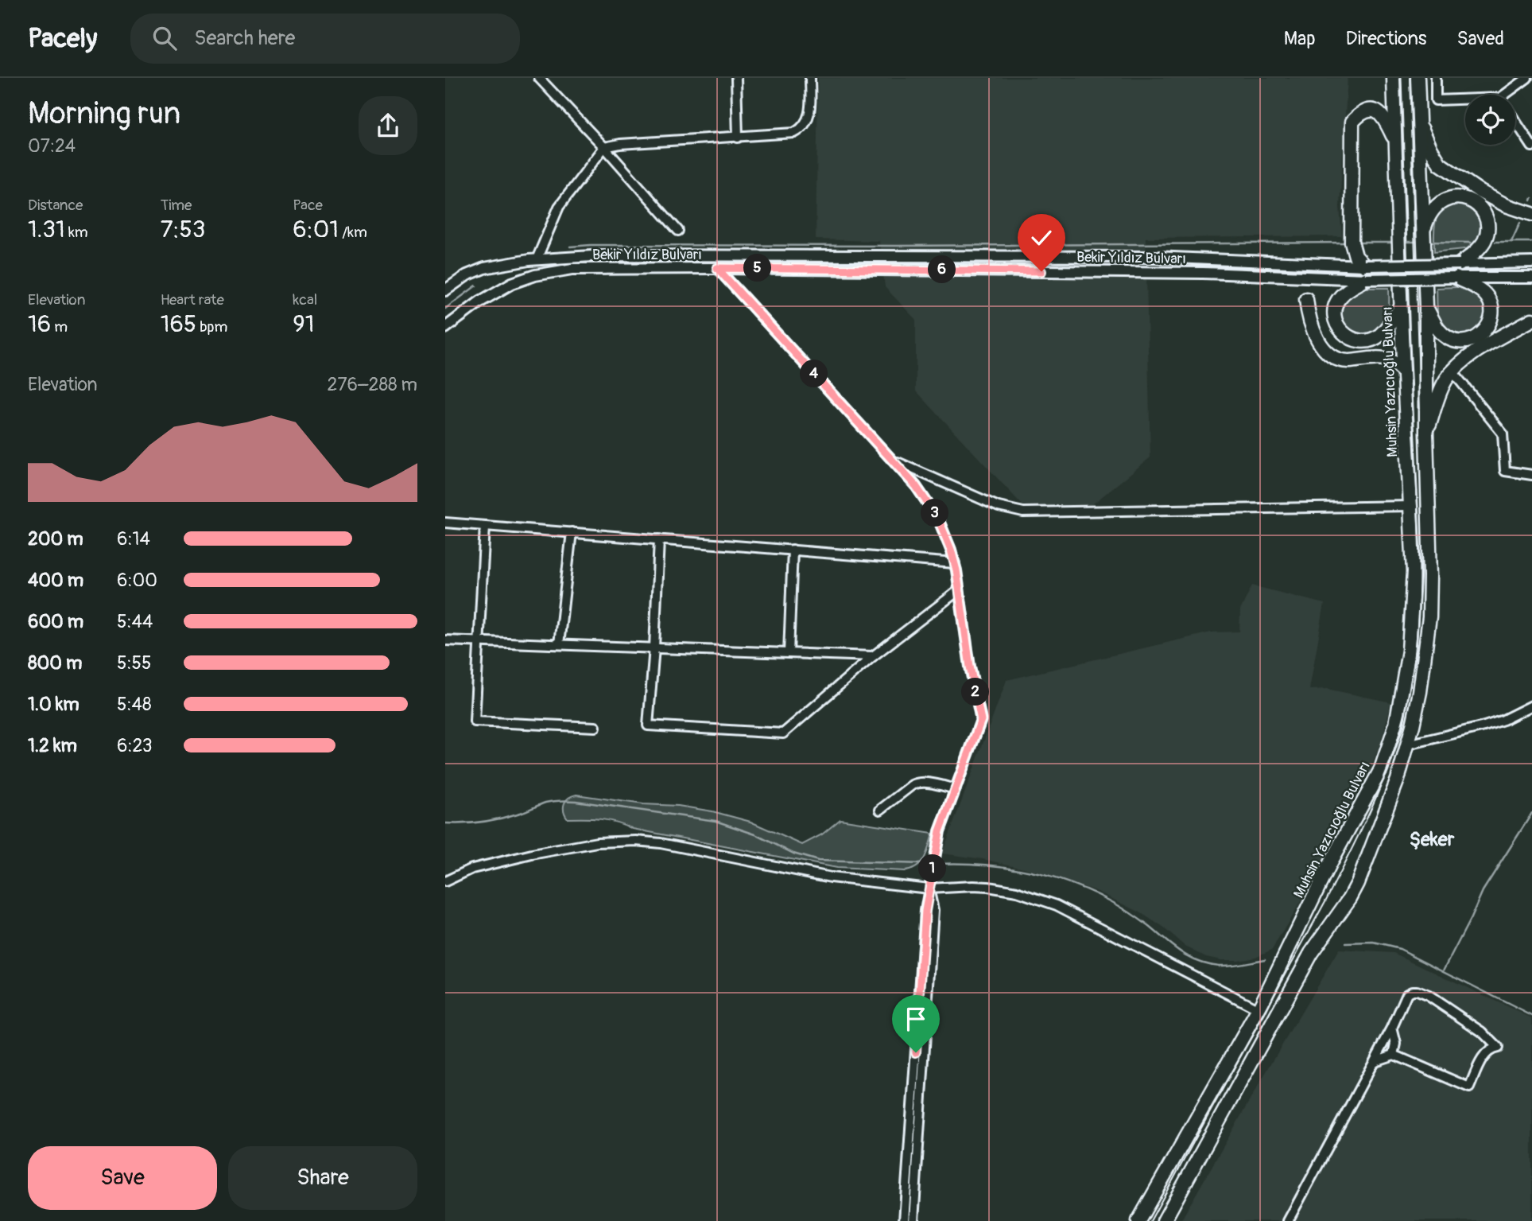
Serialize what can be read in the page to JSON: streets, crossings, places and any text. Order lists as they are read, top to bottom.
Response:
{
  "streets": {
    "highway": ["Muhsin Yazıcıoğlu Bulvarı"],
    "main road": ["Bekir Yıldız Bulvarı"]
  },
  "districts": ["Şeker"],
  "page": {
    "header": "Pacely",
    "search": "Search here",
    "nav": ["Map", "Directions", "Saved"],
    "heading": ["Morning run", "07:24"],
    "stats": [
      ["Distance", "1.31 km"],
      ["Time", "7:53"],
      ["Pace", "6:01 /km"],
      ["Elevation", "16 m"],
      ["Heart rate", "165 bpm"],
      ["kcal", "91"]
    ],
    "pins": [
      "5",
      "6",
      "4",
      "3",
      "2",
      "1"
    ],
    "chart": ["Elevation", "276–288 m"],
    "list": [
      {
        "name": "200 m",
        "note": "6:14"
      },
      {
        "name": "400 m",
        "note": "6:00"
      },
      {
        "name": "600 m",
        "note": "5:44"
      },
      {
        "name": "800 m",
        "note": "5:55"
      },
      {
        "name": "1.0 km",
        "note": "5:48"
      },
      {
        "name": "1.2 km",
        "note": "6:23"
      }
    ],
    "buttons": ["Save", "Share"]
  }
}
